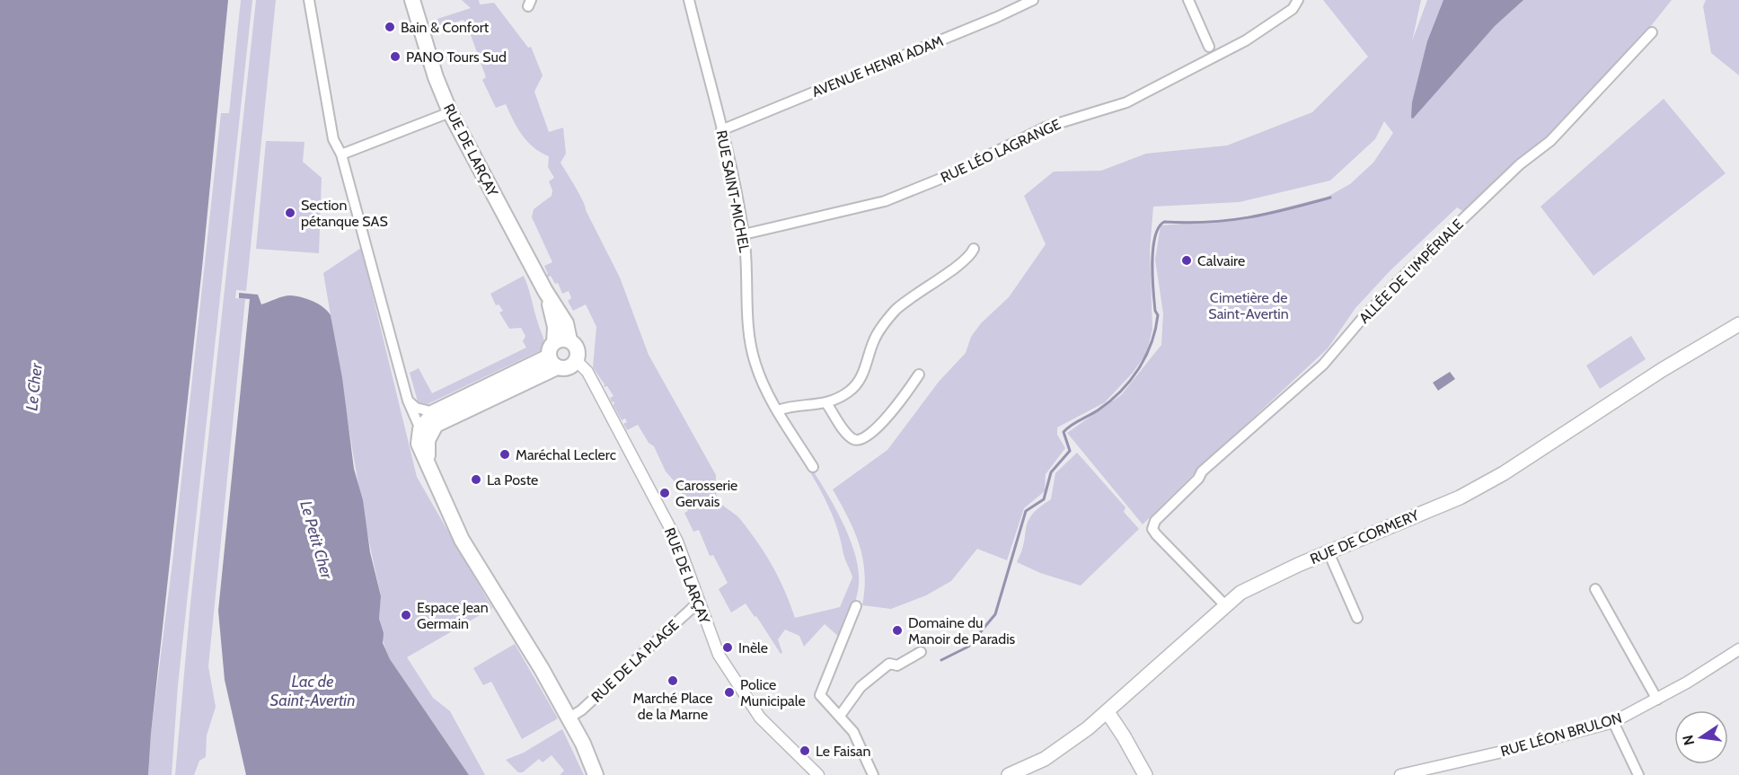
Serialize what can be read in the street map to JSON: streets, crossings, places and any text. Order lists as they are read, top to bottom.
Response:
{
  "streets": {
    "main road": ["RUE DE LARÇAY", "RUE DE CORMERY"],
    "street": [
      "AVENUE HENRI ADAM",
      "RUE LÉO LAGRANGE",
      "RUE SAINT-MICHEL",
      "ALLÉE DE L'IMPÉRIALE",
      "RUE DE LA PLAGE",
      "RUE LÉON BRULON"
    ]
  },
  "crossings": [
    ["AVENUE HENRI ADAM", "RUE SAINT-MICHEL"],
    ["RUE DE LARÇAY", "RUE DE LA PLAGE"],
    ["RUE LÉO LAGRANGE", "RUE SAINT-MICHEL"],
    ["ALLÉE DE L'IMPÉRIALE", "RUE DE CORMERY"]
  ],
  "water": ["Le Cher", "Le Petit Cher", "Lac de Saint-Avertin"],
  "parks": ["Cimetière de Saint-Avertin"],
  "places": [
    "Bain & Confort",
    "PANO Tours Sud",
    "Section pétanque SAS",
    "Calvaire",
    "Maréchal Leclerc",
    "La Poste",
    "Carosserie Gervais",
    "Espace Jean Germain",
    "Domaine du Manoir de Paradis",
    "Inèle",
    "Marché Place de la Marne",
    "Police Municipale",
    "Le Faisan"
  ],
  "north": "left"
}
